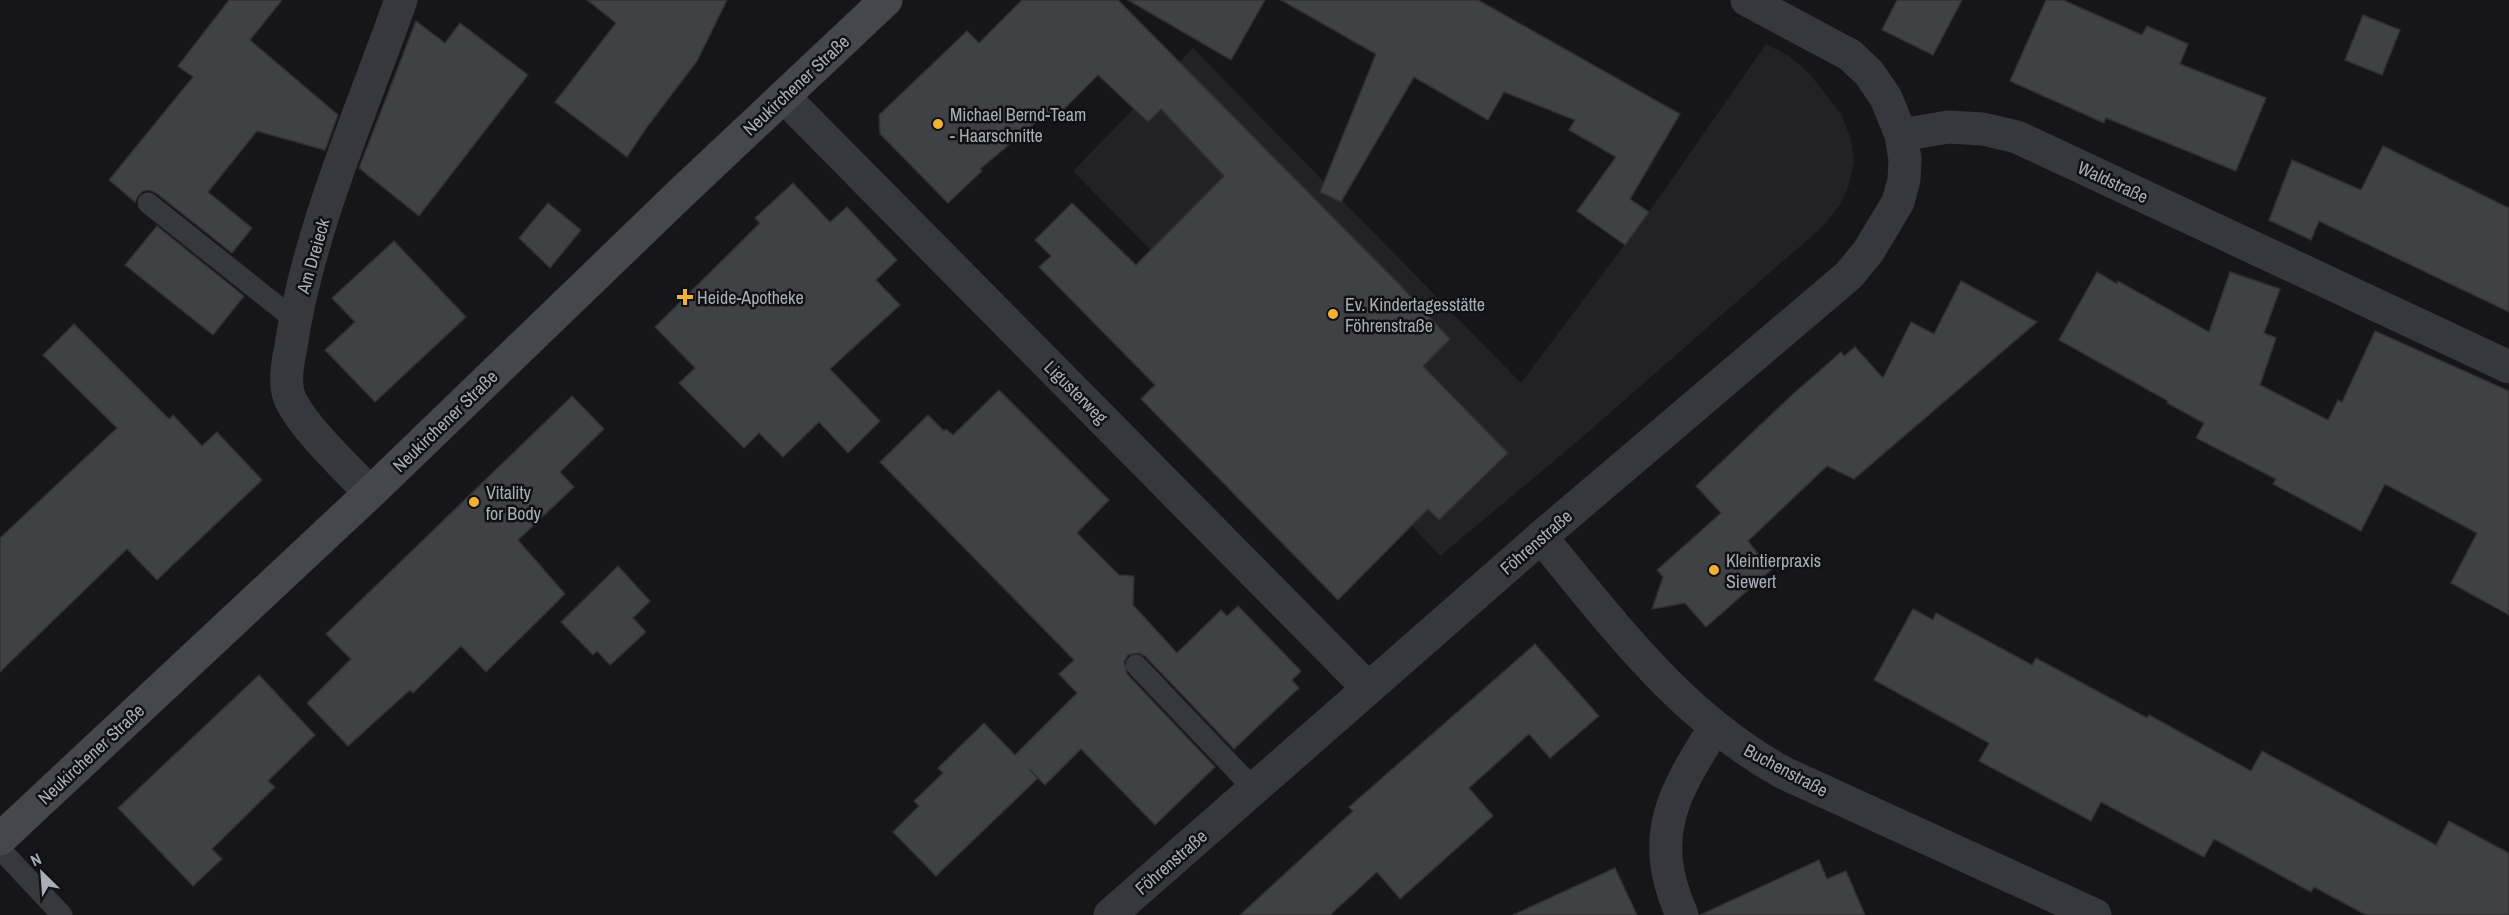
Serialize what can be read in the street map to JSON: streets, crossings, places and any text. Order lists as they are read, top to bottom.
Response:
{
  "streets": {
    "street": [
      "Neukirchener Straße",
      "Waldstraße",
      "Am Dreieck",
      "Ligusterweg",
      "Föhrenstraße",
      "Buchenstraße"
    ]
  },
  "crossings": [
    ["Neukirchener Straße", "Am Dreieck"],
    ["Neukirchener Straße", "Ligusterweg"],
    ["Waldstraße", "Föhrenstraße"],
    ["Ligusterweg", "Föhrenstraße"],
    ["Föhrenstraße", "Buchenstraße"]
  ],
  "places": {
    "other": [
      "Michael Bernd-Team - Haarschnitte",
      "Ev. Kindertagesstätte Föhrenstraße",
      "Vitality for Body",
      "Kleintierpraxis Siewert"
    ],
    "health": ["Heide-Apotheke"]
  },
  "north": "top left"
}
